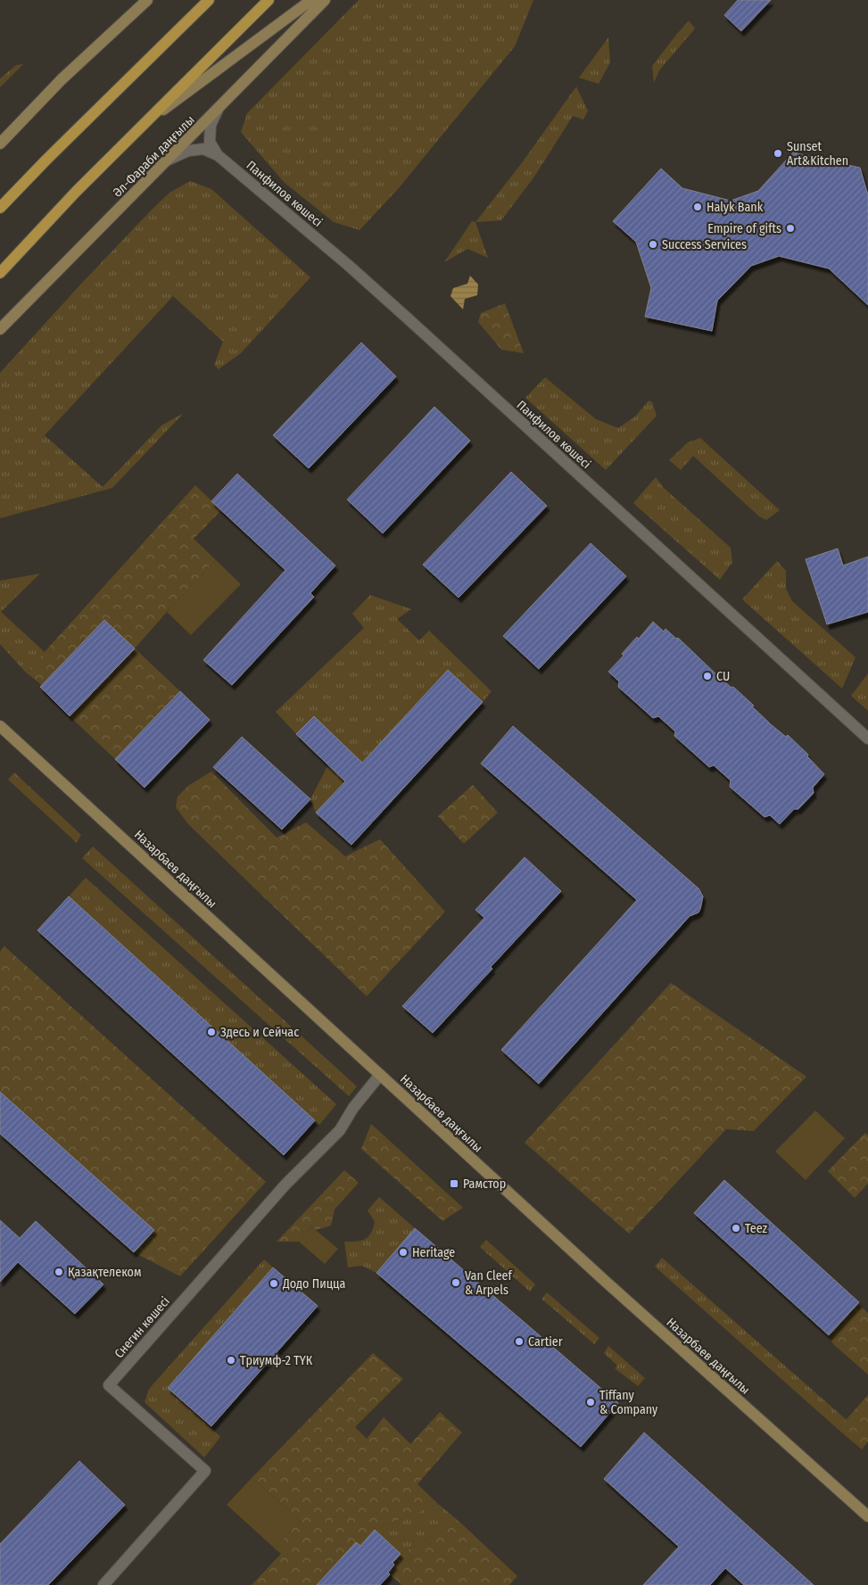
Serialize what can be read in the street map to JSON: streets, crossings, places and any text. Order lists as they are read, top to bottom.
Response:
{
  "streets": {
    "main road": ["Әл-Фараби даңғылы", "Назарбаев даңғылы"],
    "street": ["Панфилов көшесі", "Снегин көшесі"]
  },
  "crossings": [
    ["Назарбаев даңғылы", "Снегин көшесі"]
  ],
  "places": {
    "other": [
      "Sunset Art&Kitchen",
      "Halyk Bank",
      "Empire of gifts",
      "Success Services",
      "CU",
      "Здесь и Сейчас",
      "Teez",
      "Heritage",
      "Қазақтелеком",
      "Van Cleef & Arpels",
      "Додо Пицца",
      "Cartier",
      "Триумф-2 ТҮК",
      "Tiffany & Company"
    ],
    "transit": ["Рамстор"]
  }
}
